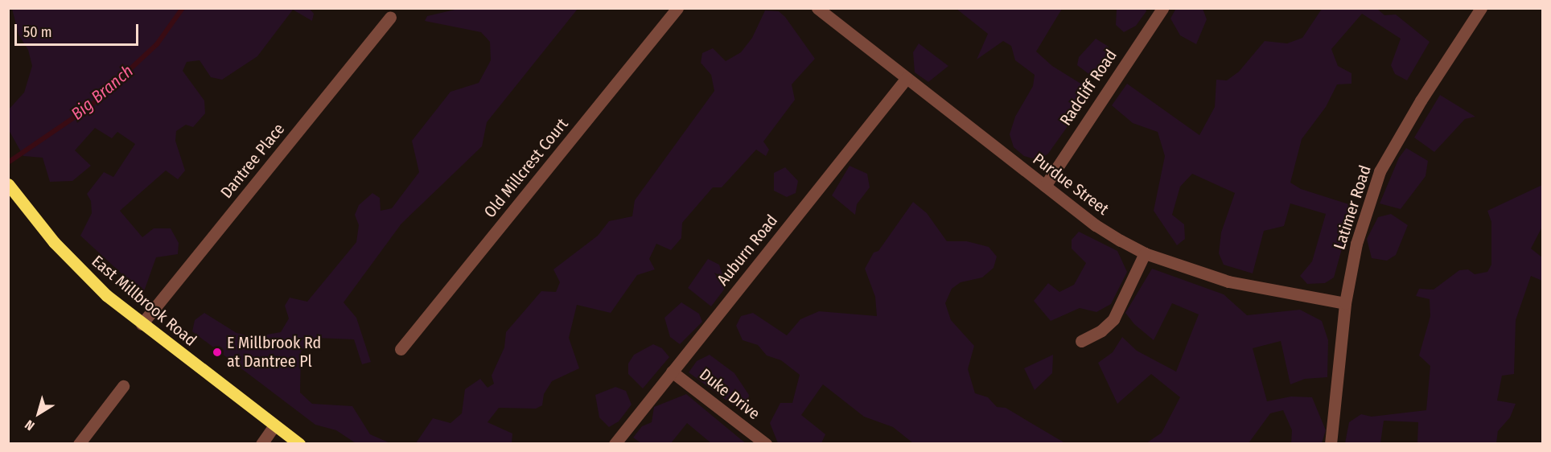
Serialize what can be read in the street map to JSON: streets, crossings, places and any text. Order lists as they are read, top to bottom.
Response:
{
  "streets": {
    "main road": ["East Millbrook Road"],
    "street": [
      "Radcliff Road",
      "Dantree Place",
      "Old Millcrest Court",
      "Purdue Street",
      "Latimer Road",
      "Auburn Road",
      "Duke Drive"
    ]
  },
  "crossings": [
    ["Radcliff Road", "Purdue Street"],
    ["Dantree Place", "East Millbrook Road"],
    ["Purdue Street", "Latimer Road"],
    ["Purdue Street", "Auburn Road"],
    ["Auburn Road", "Duke Drive"]
  ],
  "water": ["Big Branch"],
  "places": ["E Millbrook Rd at Dantree Pl"],
  "scale_bar": "50 m",
  "north": "bottom left"
}
